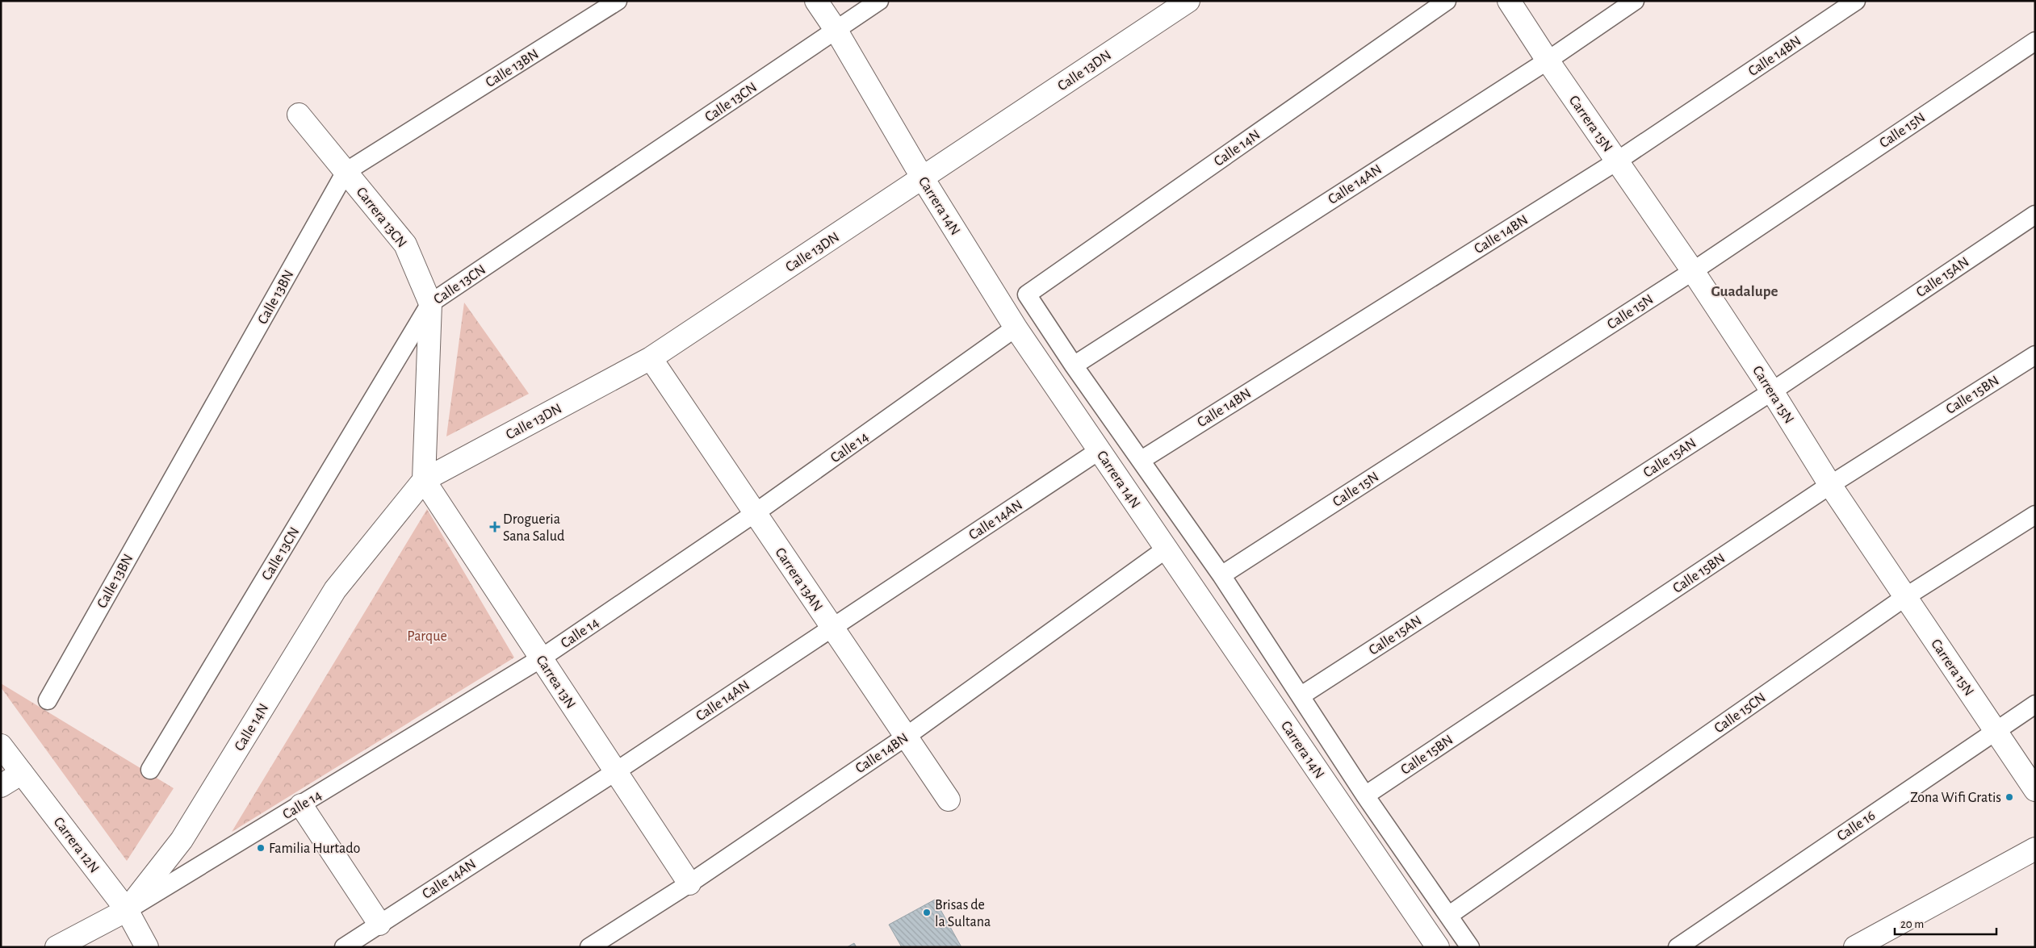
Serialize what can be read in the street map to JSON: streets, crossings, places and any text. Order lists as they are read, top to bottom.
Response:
{
  "streets": {
    "street": [
      "Calle 13DN",
      "Carrera 15N",
      "Calle 14N",
      "Carrera 14N",
      "Carrera 13CN",
      "Carrera 13AN",
      "Carrea 13N",
      "Carrera 12N"
    ],
    "lane": [
      "Calle 14BN",
      "Calle 13BN",
      "Calle 13CN",
      "Calle 15N",
      "Calle 14AN",
      "Calle 15AN",
      "Calle 15BN",
      "Calle 14",
      "Calle 15CN",
      "Calle 16"
    ]
  },
  "crossings": [
    ["Calle 14BN", "Carrera 15N"],
    ["Calle 14BN", "Carrera 14N"],
    ["Calle 14BN", "Carrera 13AN"],
    ["Calle 14BN", "Carrea 13N"],
    ["Calle 13BN", "Carrera 13CN"],
    ["Calle 13DN", "Calle 14N"],
    ["Calle 13DN", "Carrera 14N"],
    ["Calle 13DN", "Carrera 13CN"],
    ["Calle 13DN", "Carrera 13AN"],
    ["Calle 13DN", "Carrea 13N"],
    ["Calle 13CN", "Carrera 14N"],
    ["Calle 13CN", "Carrera 13CN"],
    ["Carrera 15N", "Calle 15N"],
    ["Carrera 15N", "Calle 14AN"],
    ["Carrera 15N", "Calle 15AN"],
    ["Carrera 15N", "Calle 15BN"],
    ["Carrera 15N", "Calle 15CN"],
    ["Carrera 15N", "Calle 16"],
    ["Calle 14N", "Calle 14AN"],
    ["Calle 14N", "Carrera 13CN"],
    ["Calle 14N", "Calle 14"],
    ["Calle 14N", "Carrea 13N"],
    ["Calle 14N", "Carrera 12N"],
    ["Calle 14AN", "Carrera 14N"],
    ["Calle 14AN", "Carrera 13AN"],
    ["Calle 14AN", "Carrea 13N"],
    ["Carrera 14N", "Calle 14"],
    ["Carrera 13CN", "Carrea 13N"],
    ["Calle 14", "Carrera 13AN"],
    ["Calle 14", "Carrea 13N"],
    ["Calle 14", "Carrera 12N"]
  ],
  "districts": ["Guadalupe"],
  "parks": ["Parque"],
  "places": {
    "health": ["Drogueria Sana Salud"],
    "other": ["Zona Wifi Gratis", "Familia Hurtado", "Brisas de la Sultana"]
  },
  "scale_bar": "20 m"
}
